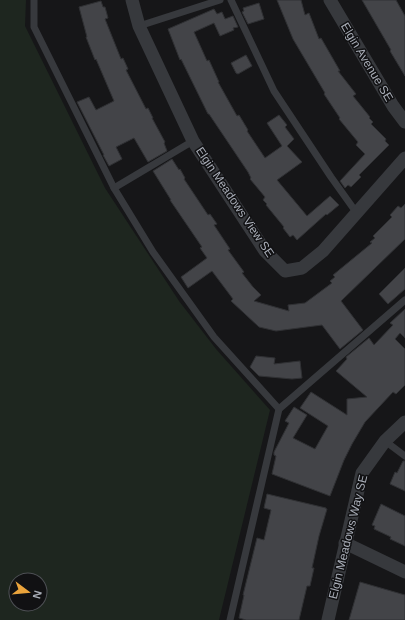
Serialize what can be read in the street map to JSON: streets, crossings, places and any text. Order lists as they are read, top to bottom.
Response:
{
  "streets": {
    "street": ["Elgin Avenue SE", "Elgin Meadows View SE", "Elgin Meadows Way SE"]
  },
  "north": "right"
}
